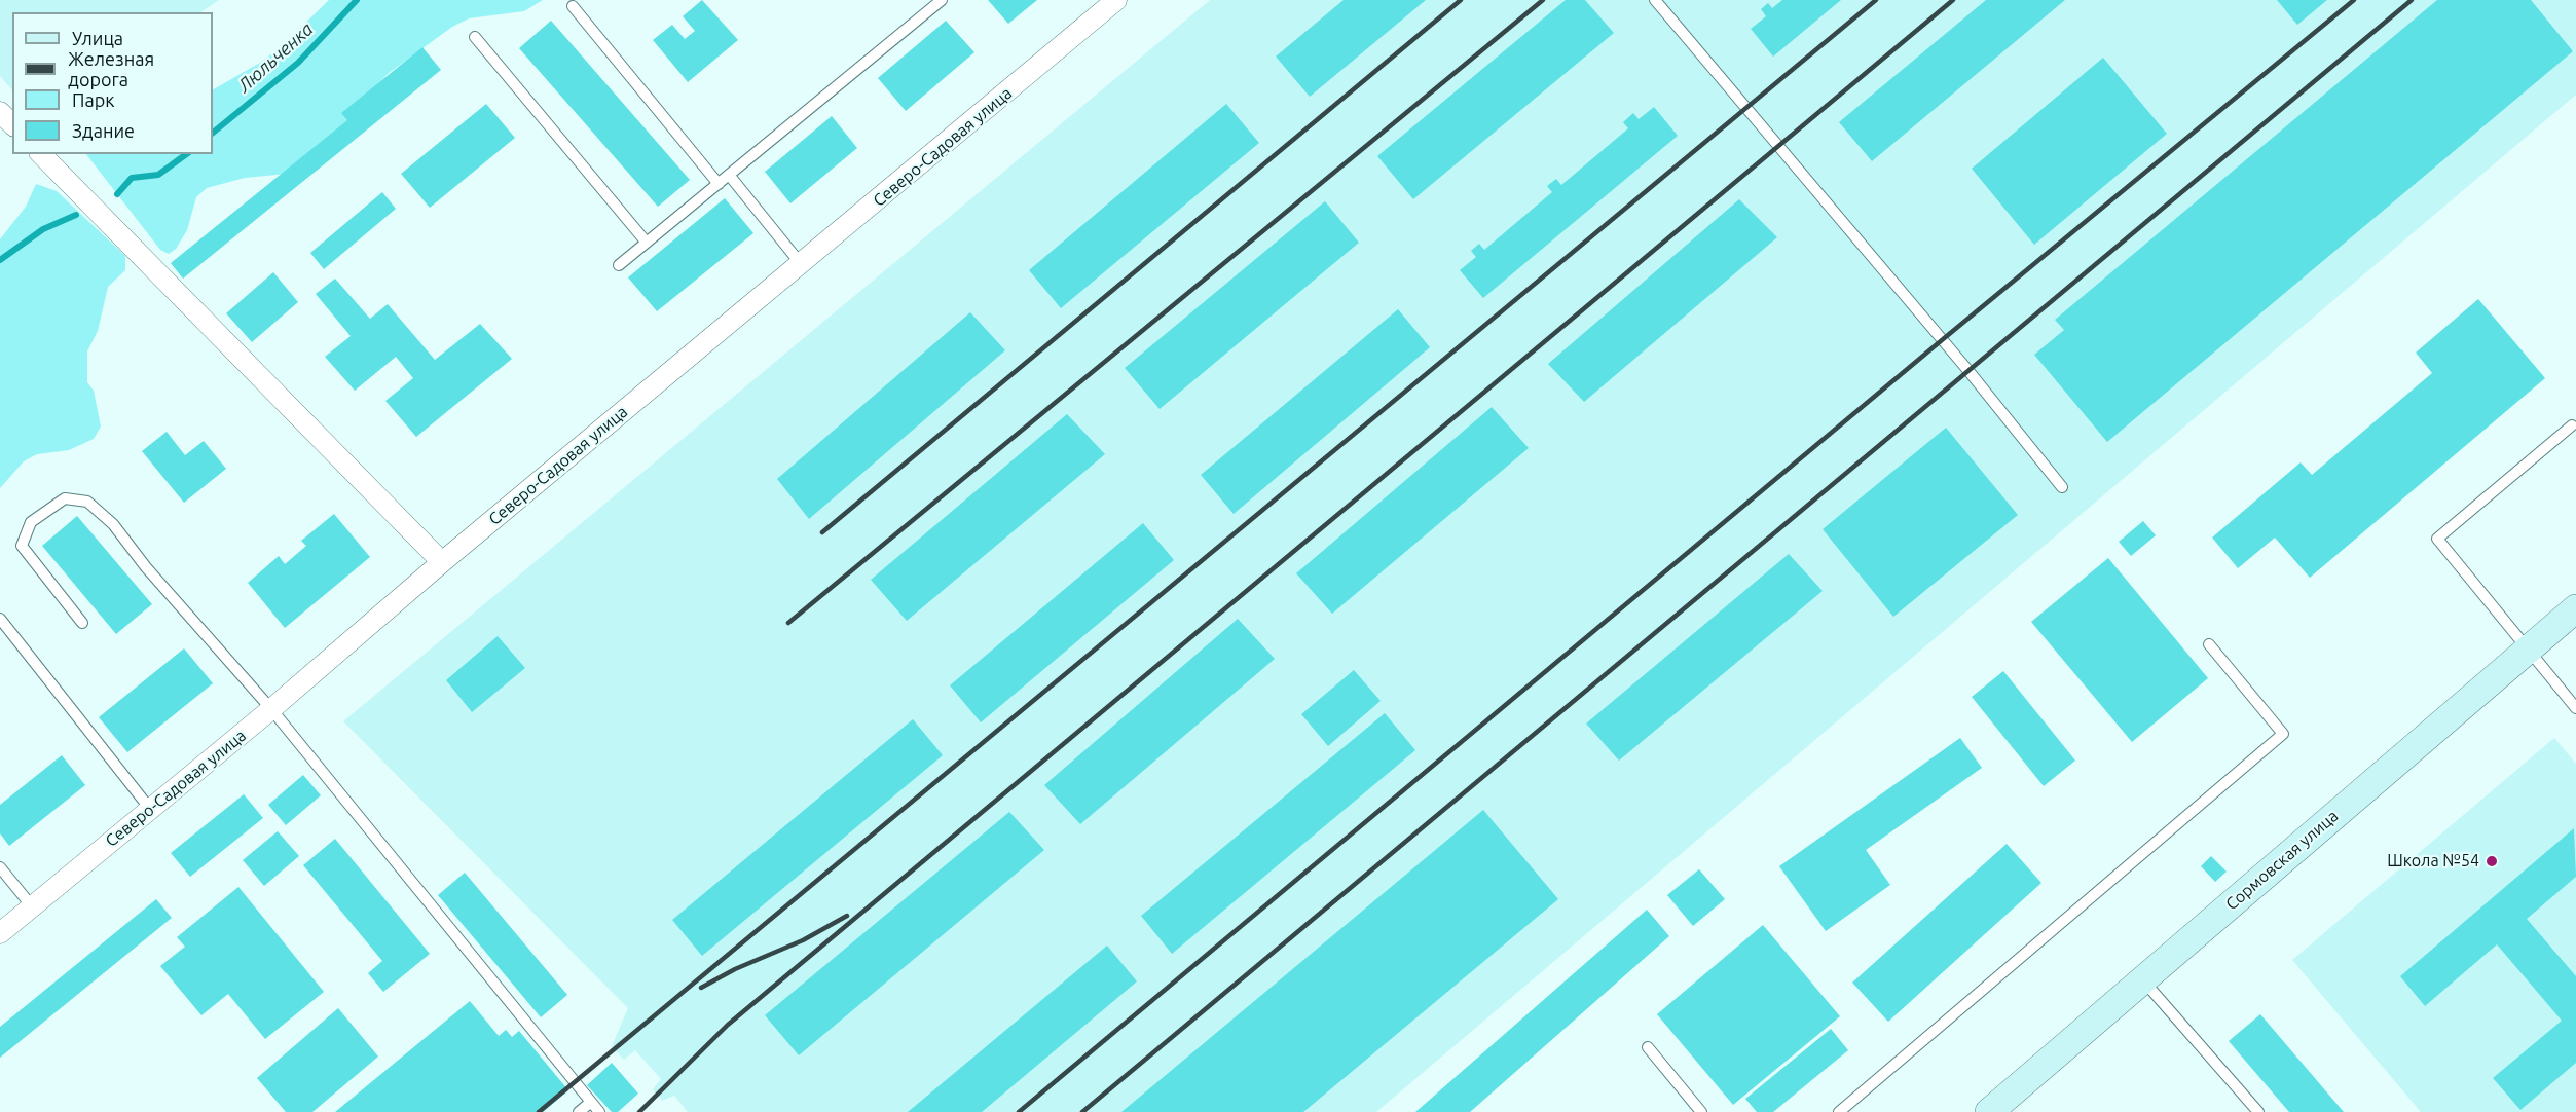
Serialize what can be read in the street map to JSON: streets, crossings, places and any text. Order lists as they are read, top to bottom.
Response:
{
  "streets": {
    "street": ["Северо-Садовая улица", "Сормовская улица"]
  },
  "water": ["Люльченка"],
  "places": ["Школа №54"],
  "legend": [
    "Улица",
    "Железная дорога",
    "Парк",
    "Здание"
  ]
}
